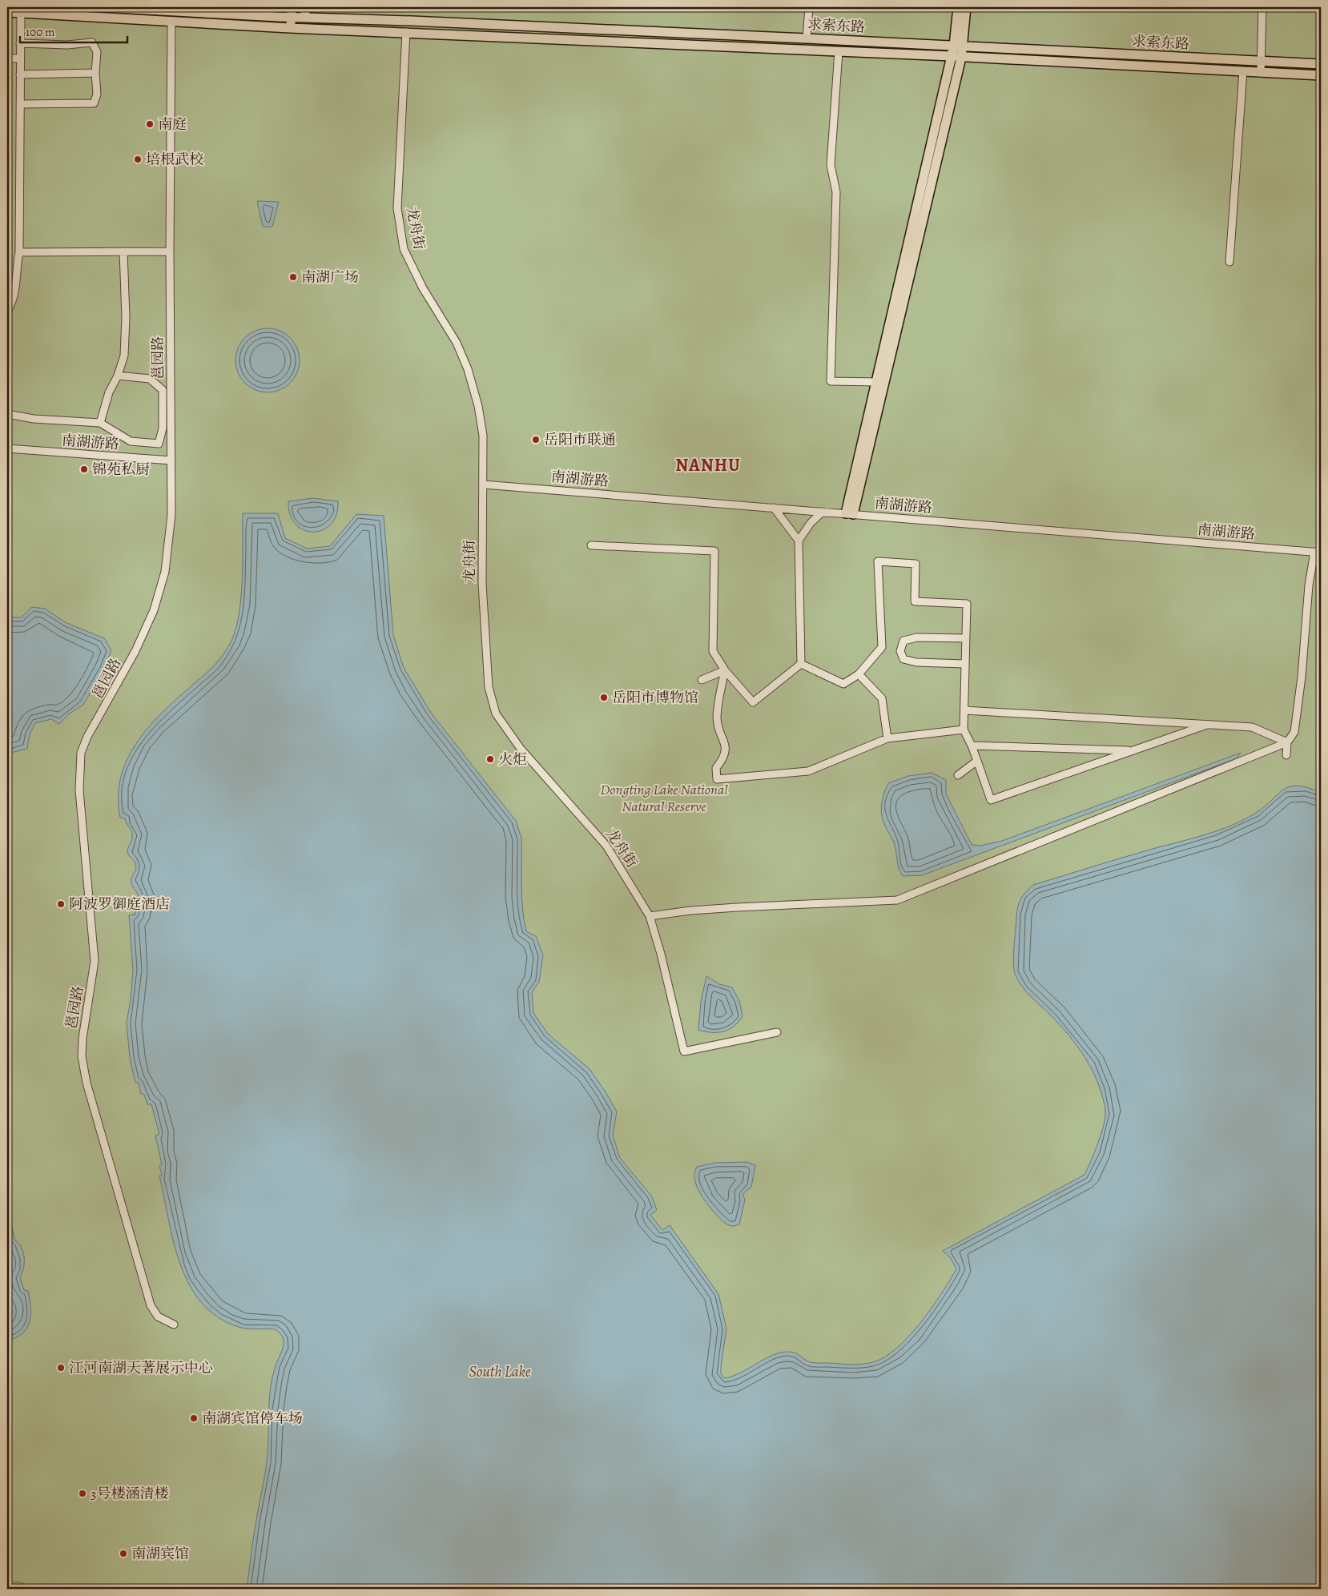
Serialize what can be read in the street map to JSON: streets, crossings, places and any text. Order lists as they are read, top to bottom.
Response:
{
  "streets": {
    "main road": ["求索东路"],
    "street": ["龙舟街", "邕园路", "南湖游路"]
  },
  "crossings": [
    ["求索东路", "龙舟街"],
    ["求索东路", "邕园路"],
    ["龙舟街", "南湖游路"],
    ["邕园路", "南湖游路"]
  ],
  "districts": ["NANHU"],
  "water": ["South Lake"],
  "parks": ["Dongting Lake National Natural Reserve"],
  "places": [
    "南庭",
    "培根武校",
    "南湖广场",
    "岳阳市联通",
    "锦苑私厨",
    "岳阳市博物馆",
    "火炬",
    "阿波罗御庭酒店",
    "江河南湖天著展示中心",
    "南湖宾馆停车场",
    "3号楼涵清楼",
    "南湖宾馆"
  ],
  "scale_bar": "100 m"
}
